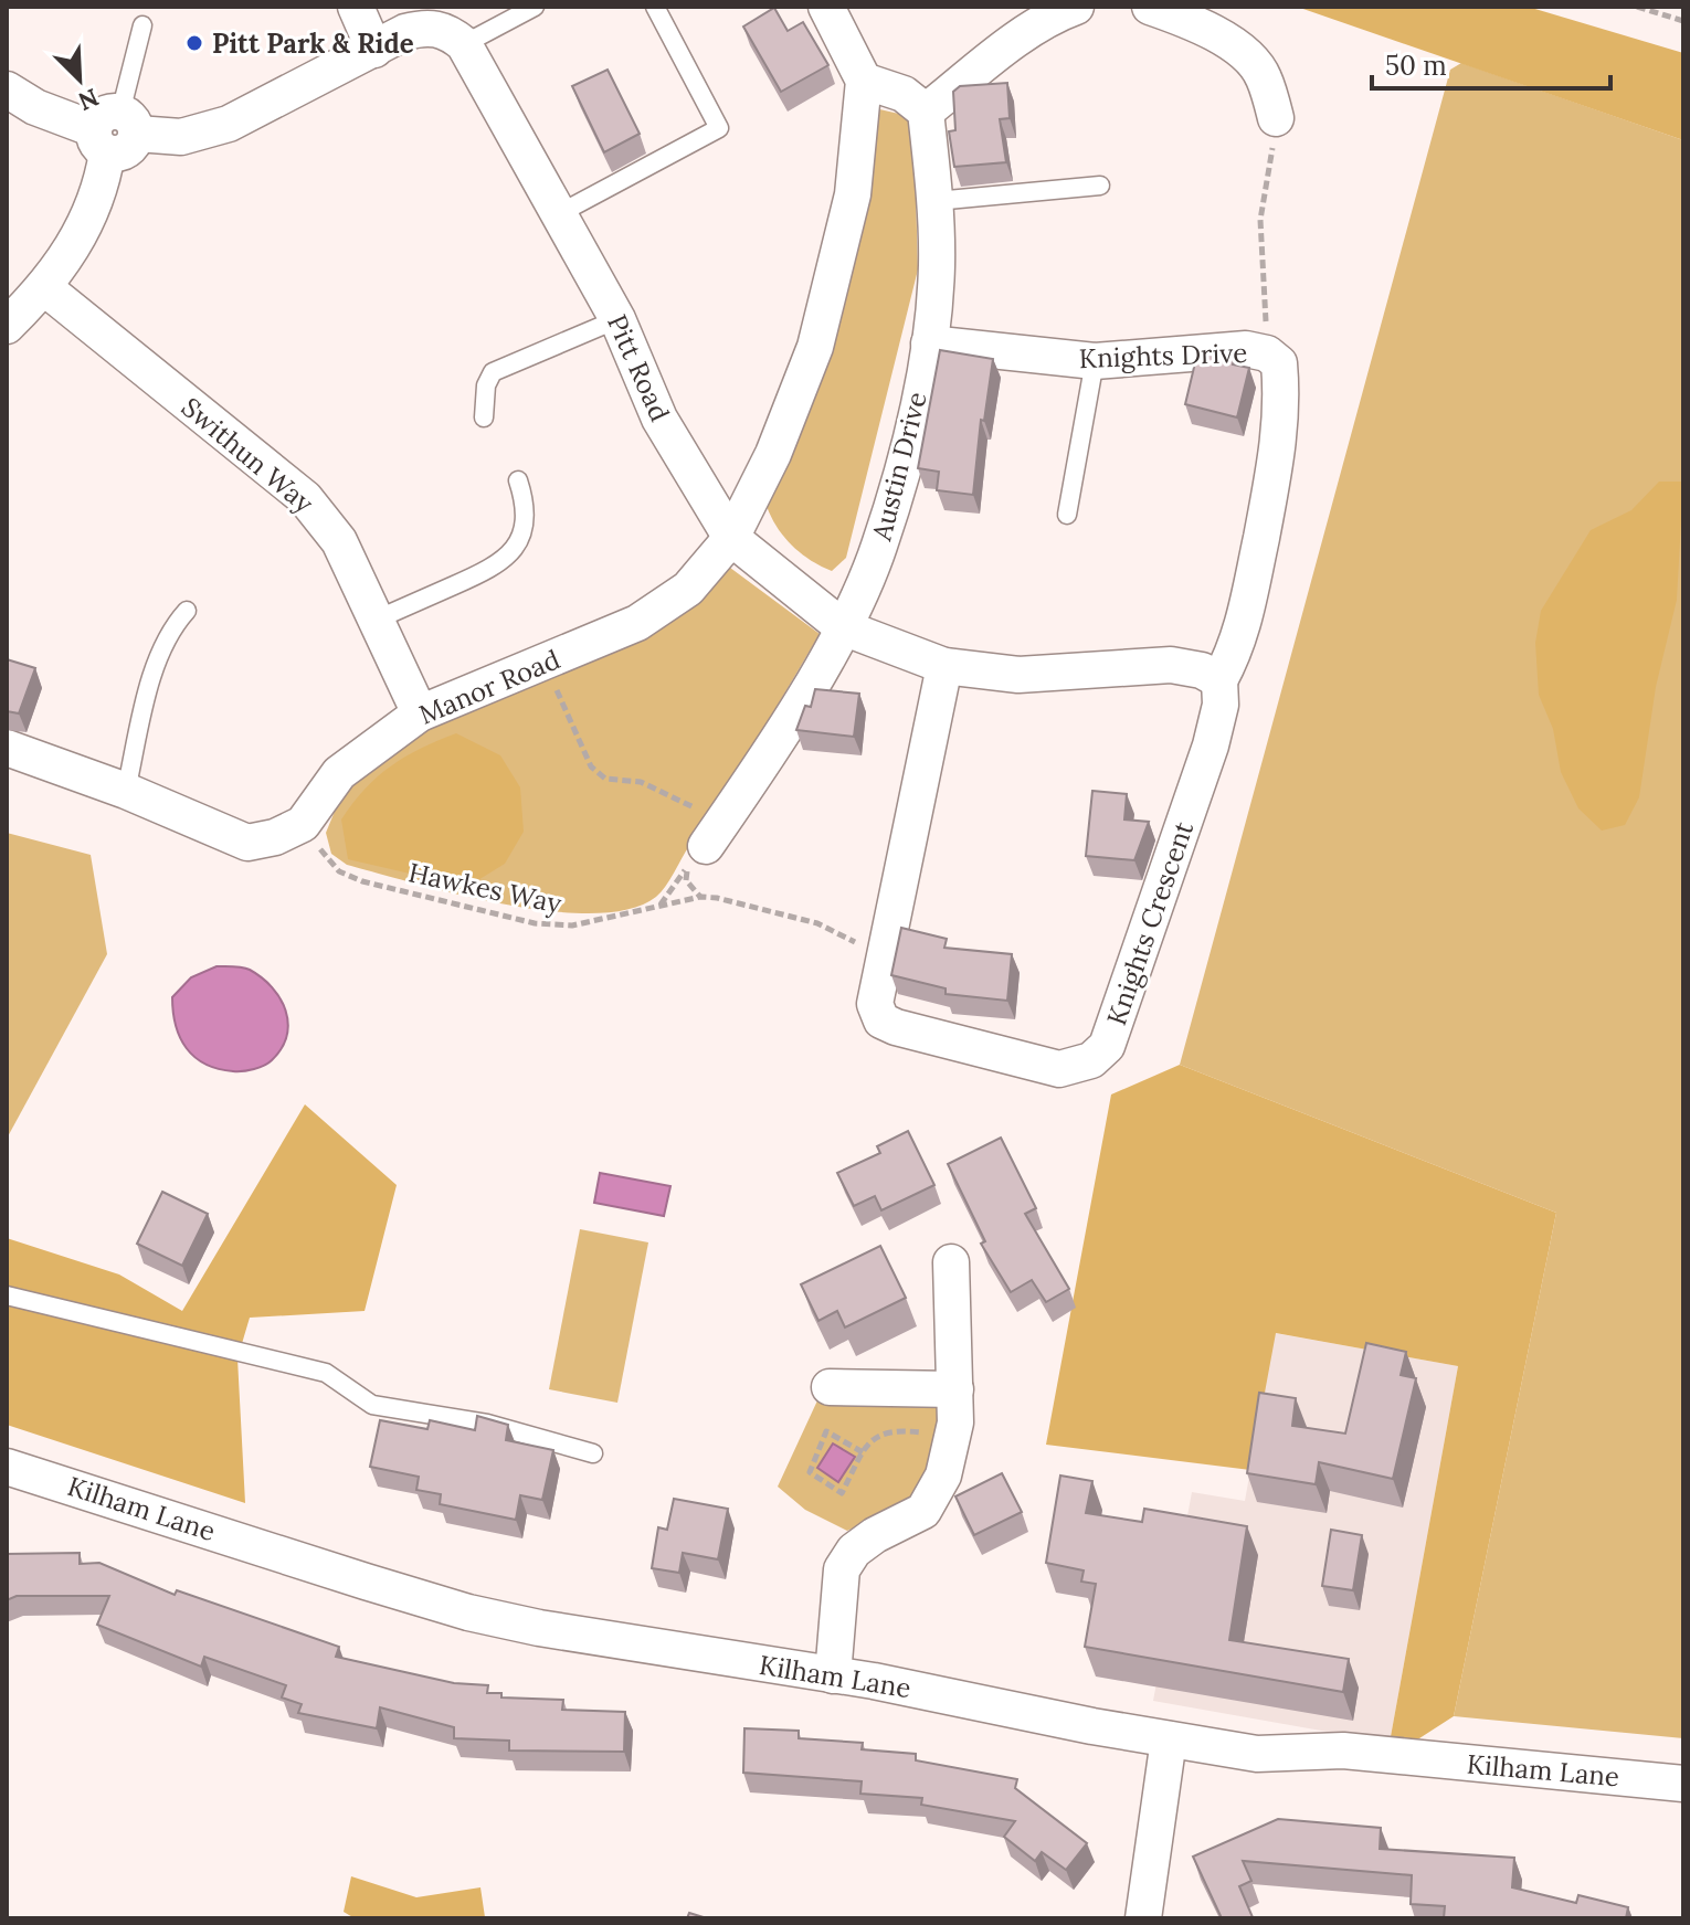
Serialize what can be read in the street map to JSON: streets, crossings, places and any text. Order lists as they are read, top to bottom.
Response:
{
  "streets": {
    "street": [
      "Knights Drive",
      "Pitt Road",
      "Swithun Way",
      "Austin Drive",
      "Manor Road",
      "Knights Crescent",
      "Kilham Lane"
    ],
    "path": ["Hawkes Way"]
  },
  "crossings": [
    ["Knights Drive", "Pitt Road"],
    ["Knights Drive", "Austin Drive"],
    ["Knights Drive", "Knights Crescent"],
    ["Pitt Road", "Austin Drive"],
    ["Pitt Road", "Manor Road"],
    ["Pitt Road", "Knights Crescent"],
    ["Swithun Way", "Manor Road"],
    ["Manor Road", "Hawkes Way"],
    ["Hawkes Way", "Knights Crescent"]
  ],
  "places": ["Pitt Park & Ride"],
  "scale_bar": "50 m",
  "north": "bottom right"
}
